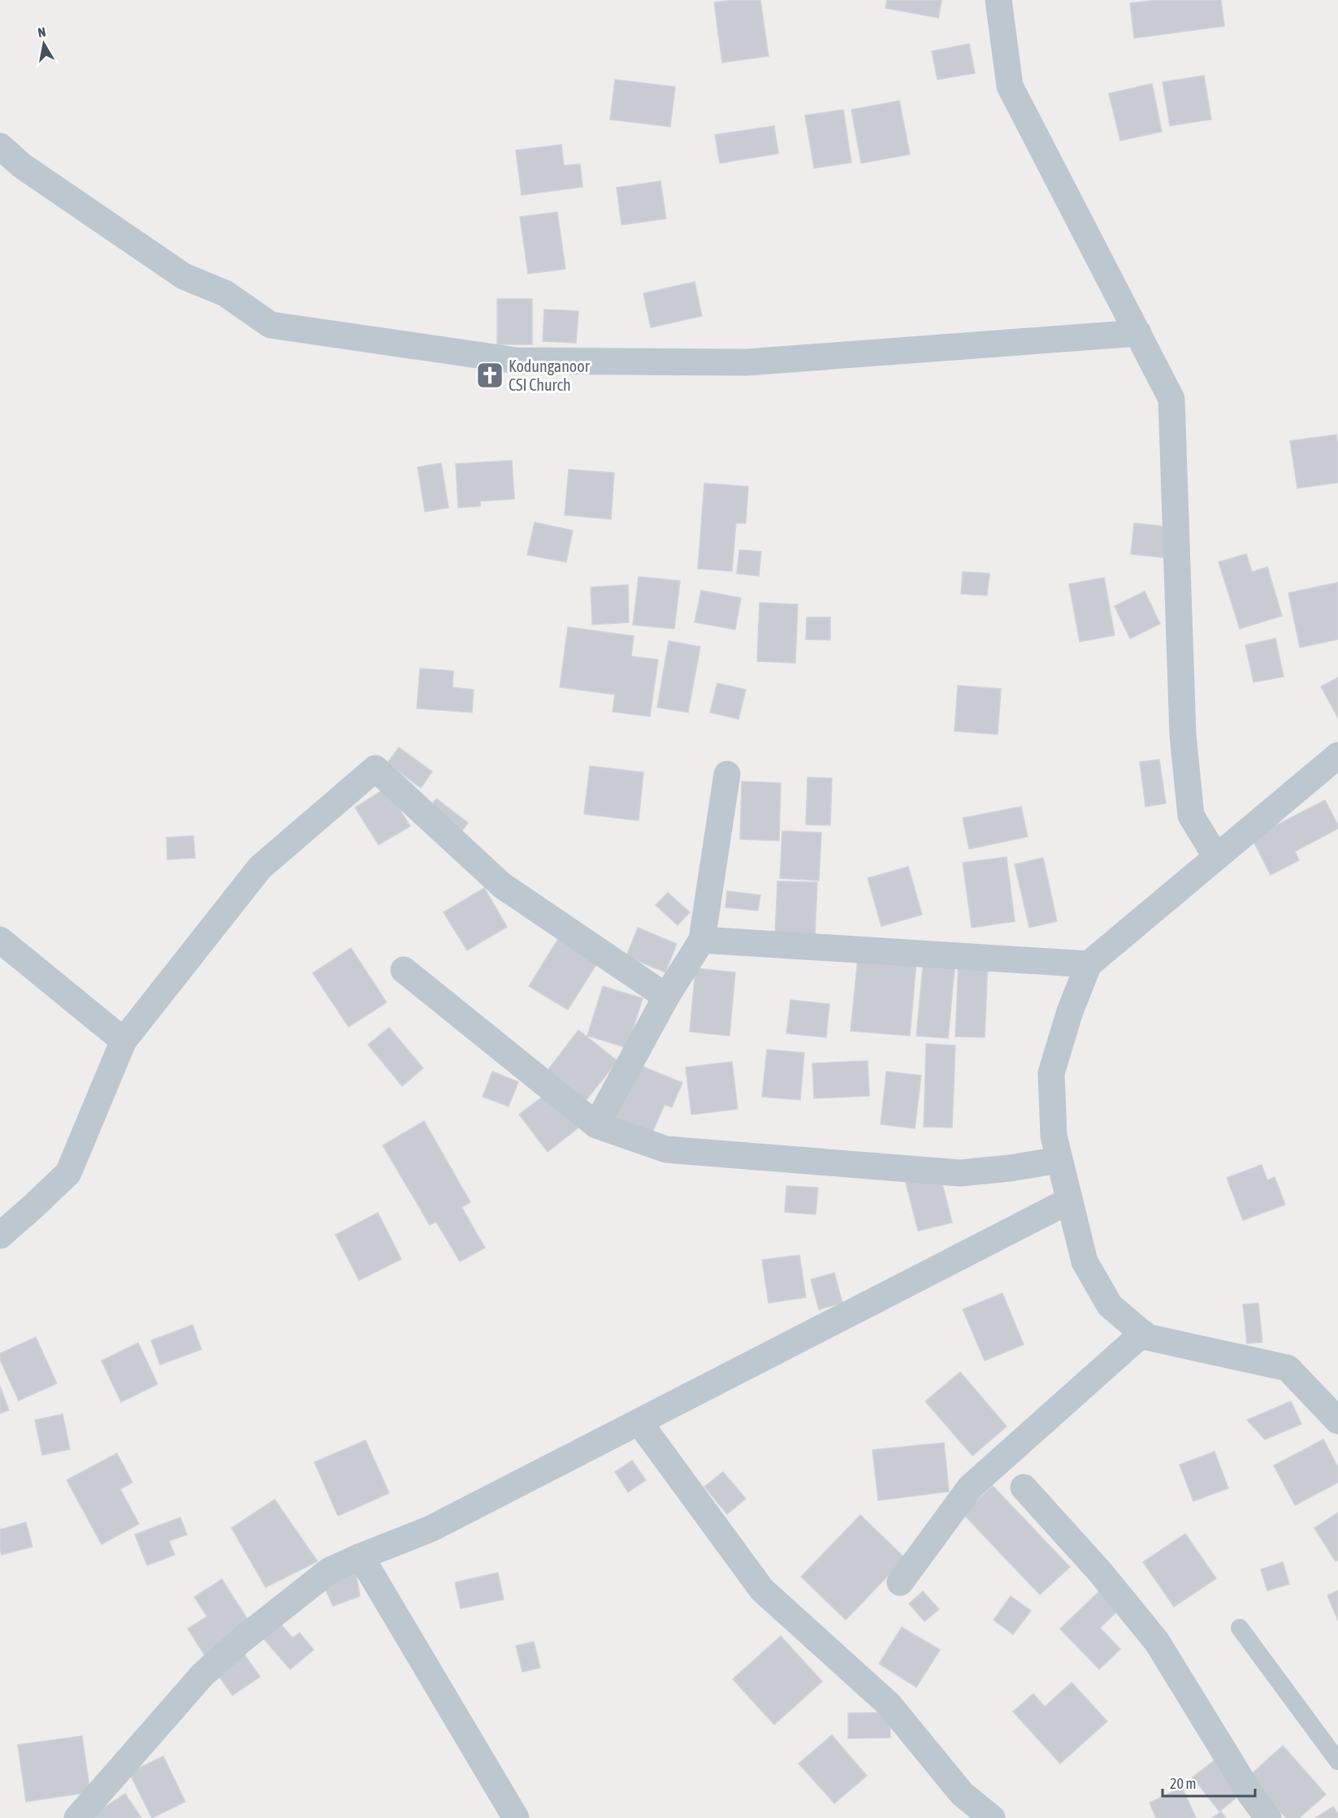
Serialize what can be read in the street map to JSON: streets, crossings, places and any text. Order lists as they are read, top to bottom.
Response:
{
  "places": {
    "church": ["Kodunganoor CSI Church"]
  },
  "scale_bar": "20 m",
  "north": "top"
}
